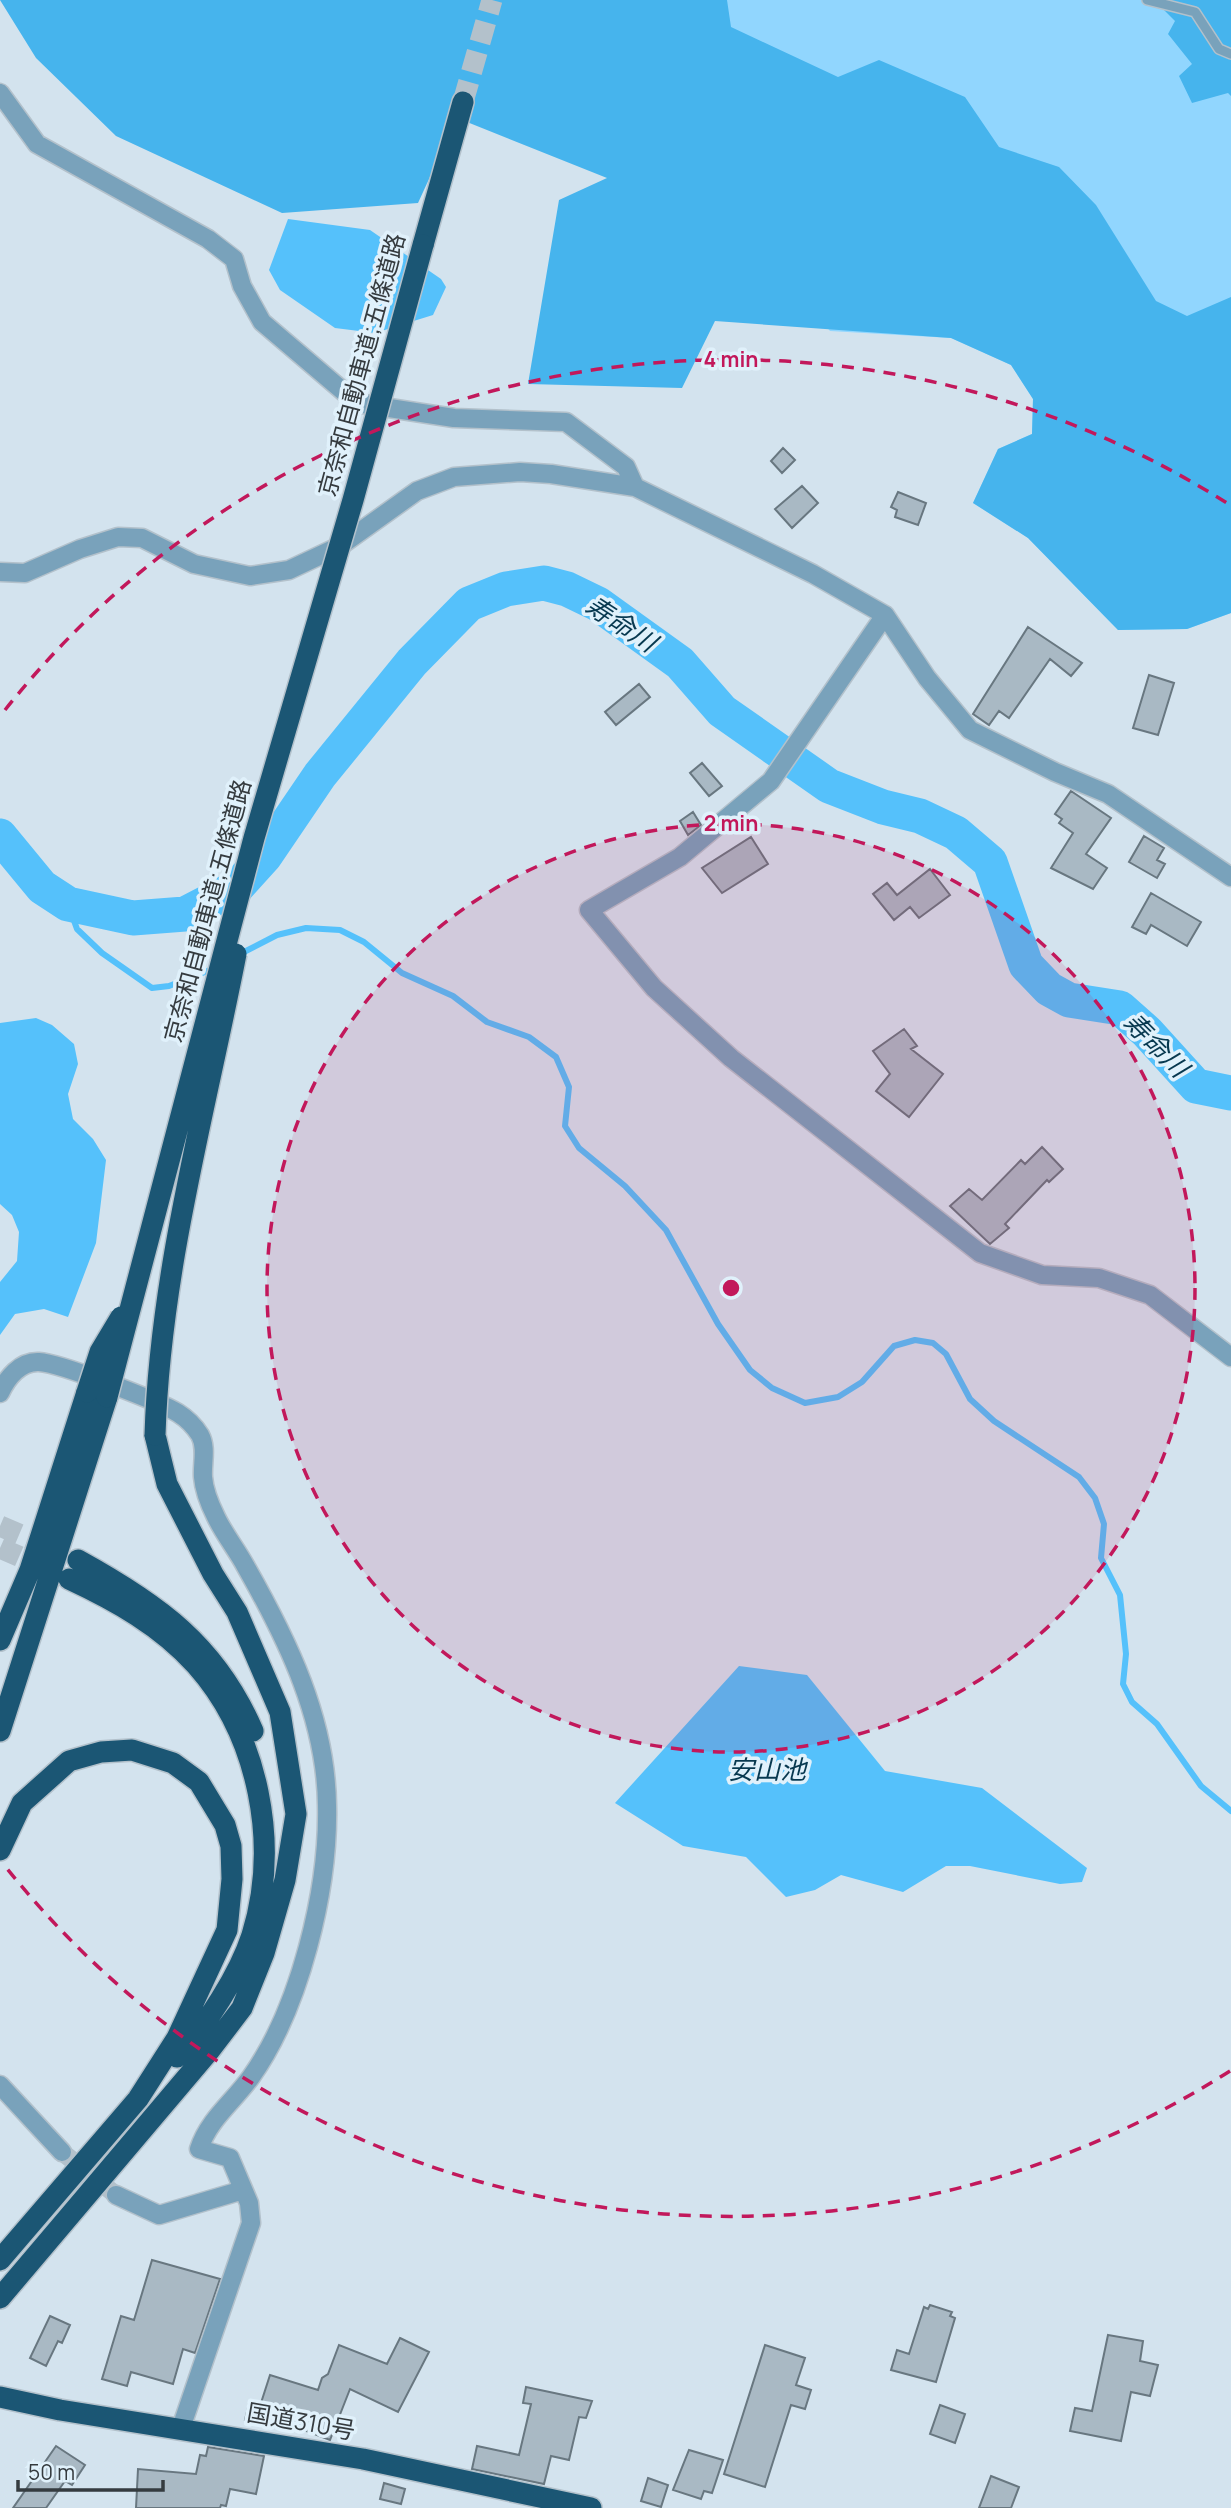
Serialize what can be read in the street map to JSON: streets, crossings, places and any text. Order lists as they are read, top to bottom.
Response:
{
  "streets": {
    "highway": ["京奈和自動車道;五條道路", "国道310号"]
  },
  "water": ["寿命川", "安山池"],
  "scale_bar": "50 m",
  "rings": ["4 min", "2 min"]
}
